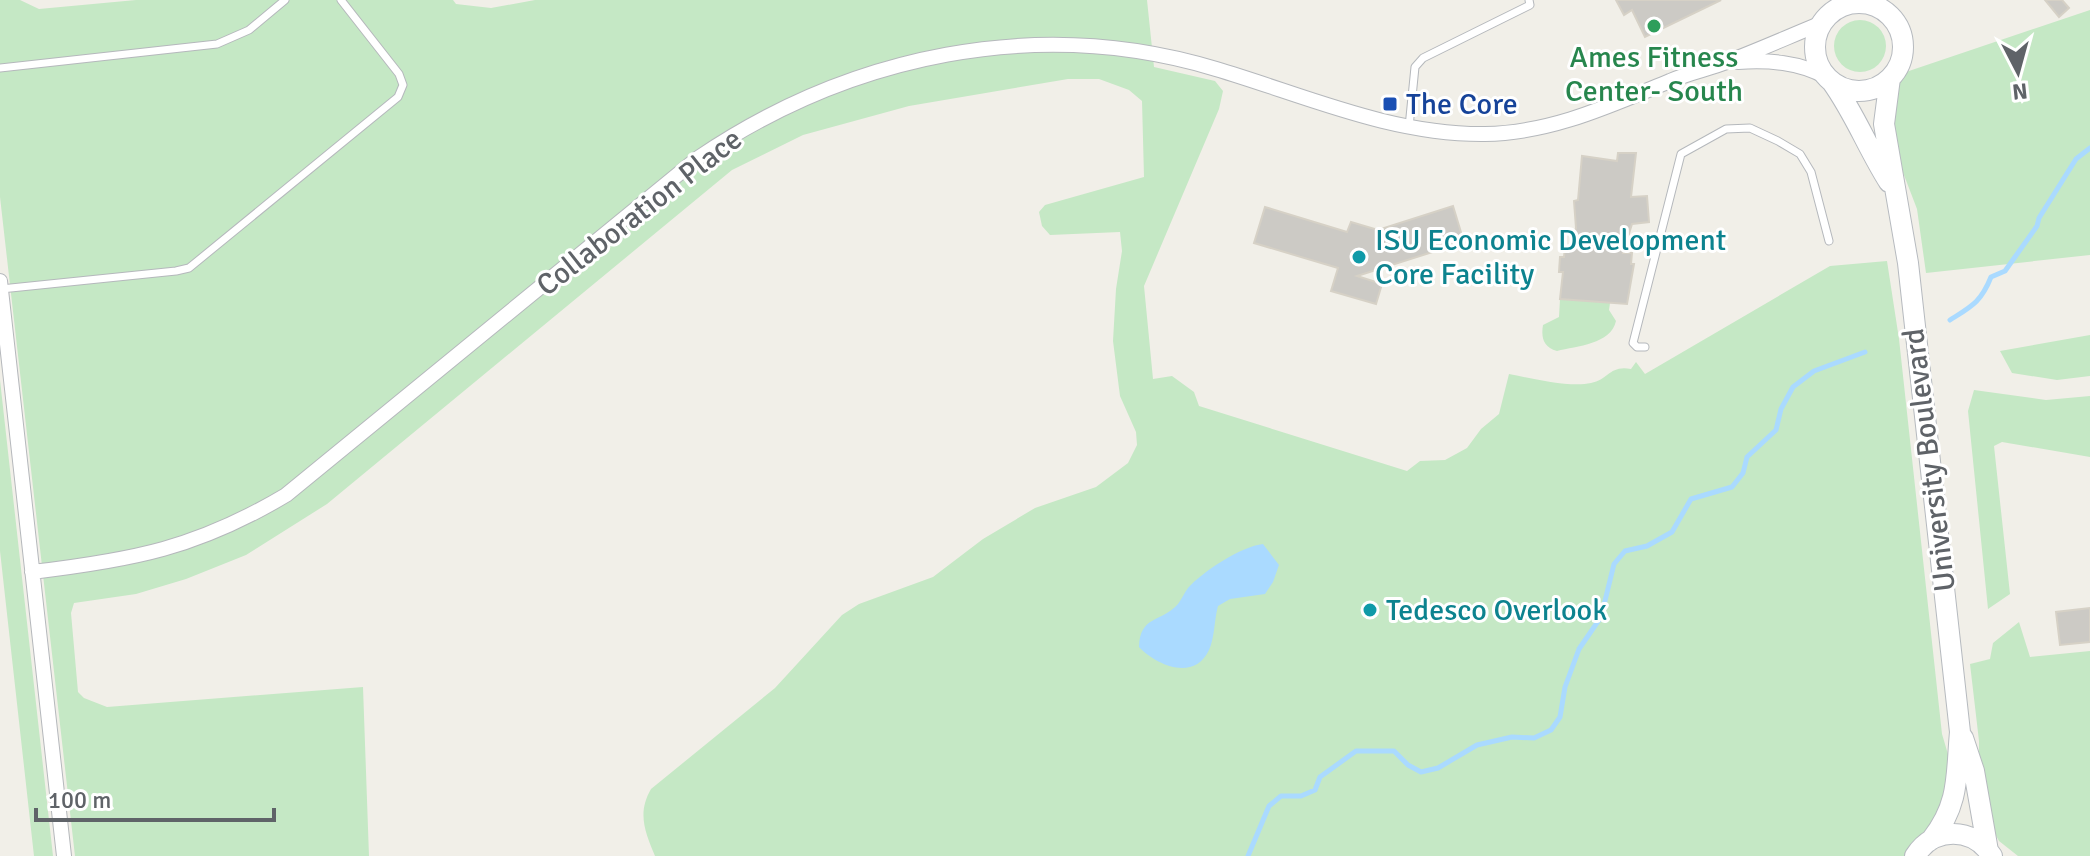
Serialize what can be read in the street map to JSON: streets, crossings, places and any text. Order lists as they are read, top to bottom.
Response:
{
  "streets": {
    "street": ["Collaboration Place", "University Boulevard"]
  },
  "crossings": [
    ["Collaboration Place", "University Boulevard"]
  ],
  "places": {
    "other": ["Ames Fitness Center- South", "ISU Economic Development Core Facility", "Tedesco Overlook"],
    "transit": ["The Core"]
  },
  "scale_bar": "100 m",
  "north": "bottom"
}
